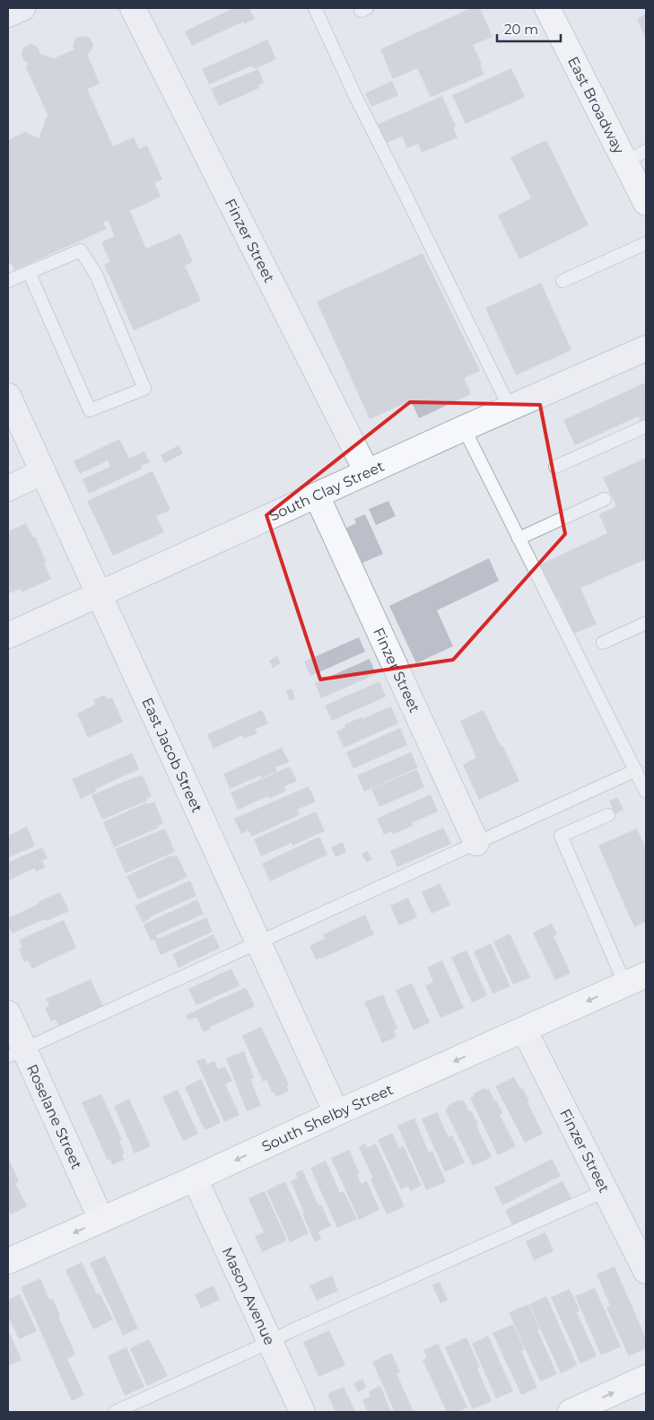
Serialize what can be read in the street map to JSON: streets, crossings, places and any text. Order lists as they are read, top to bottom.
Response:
{
  "streets": {
    "main road": ["East Broadway", "South Shelby Street"],
    "street": [
      "Finzer Street",
      "South Clay Street",
      "East Jacob Street",
      "Roselane Street",
      "Mason Avenue"
    ]
  },
  "crossings": [
    ["Finzer Street", "South Clay Street"],
    ["Finzer Street", "South Shelby Street"],
    ["South Clay Street", "East Jacob Street"],
    ["East Jacob Street", "South Shelby Street"],
    ["Roselane Street", "South Shelby Street"],
    ["South Shelby Street", "Mason Avenue"]
  ],
  "one_way": ["South Shelby Street"],
  "scale_bar": "20 m"
}
